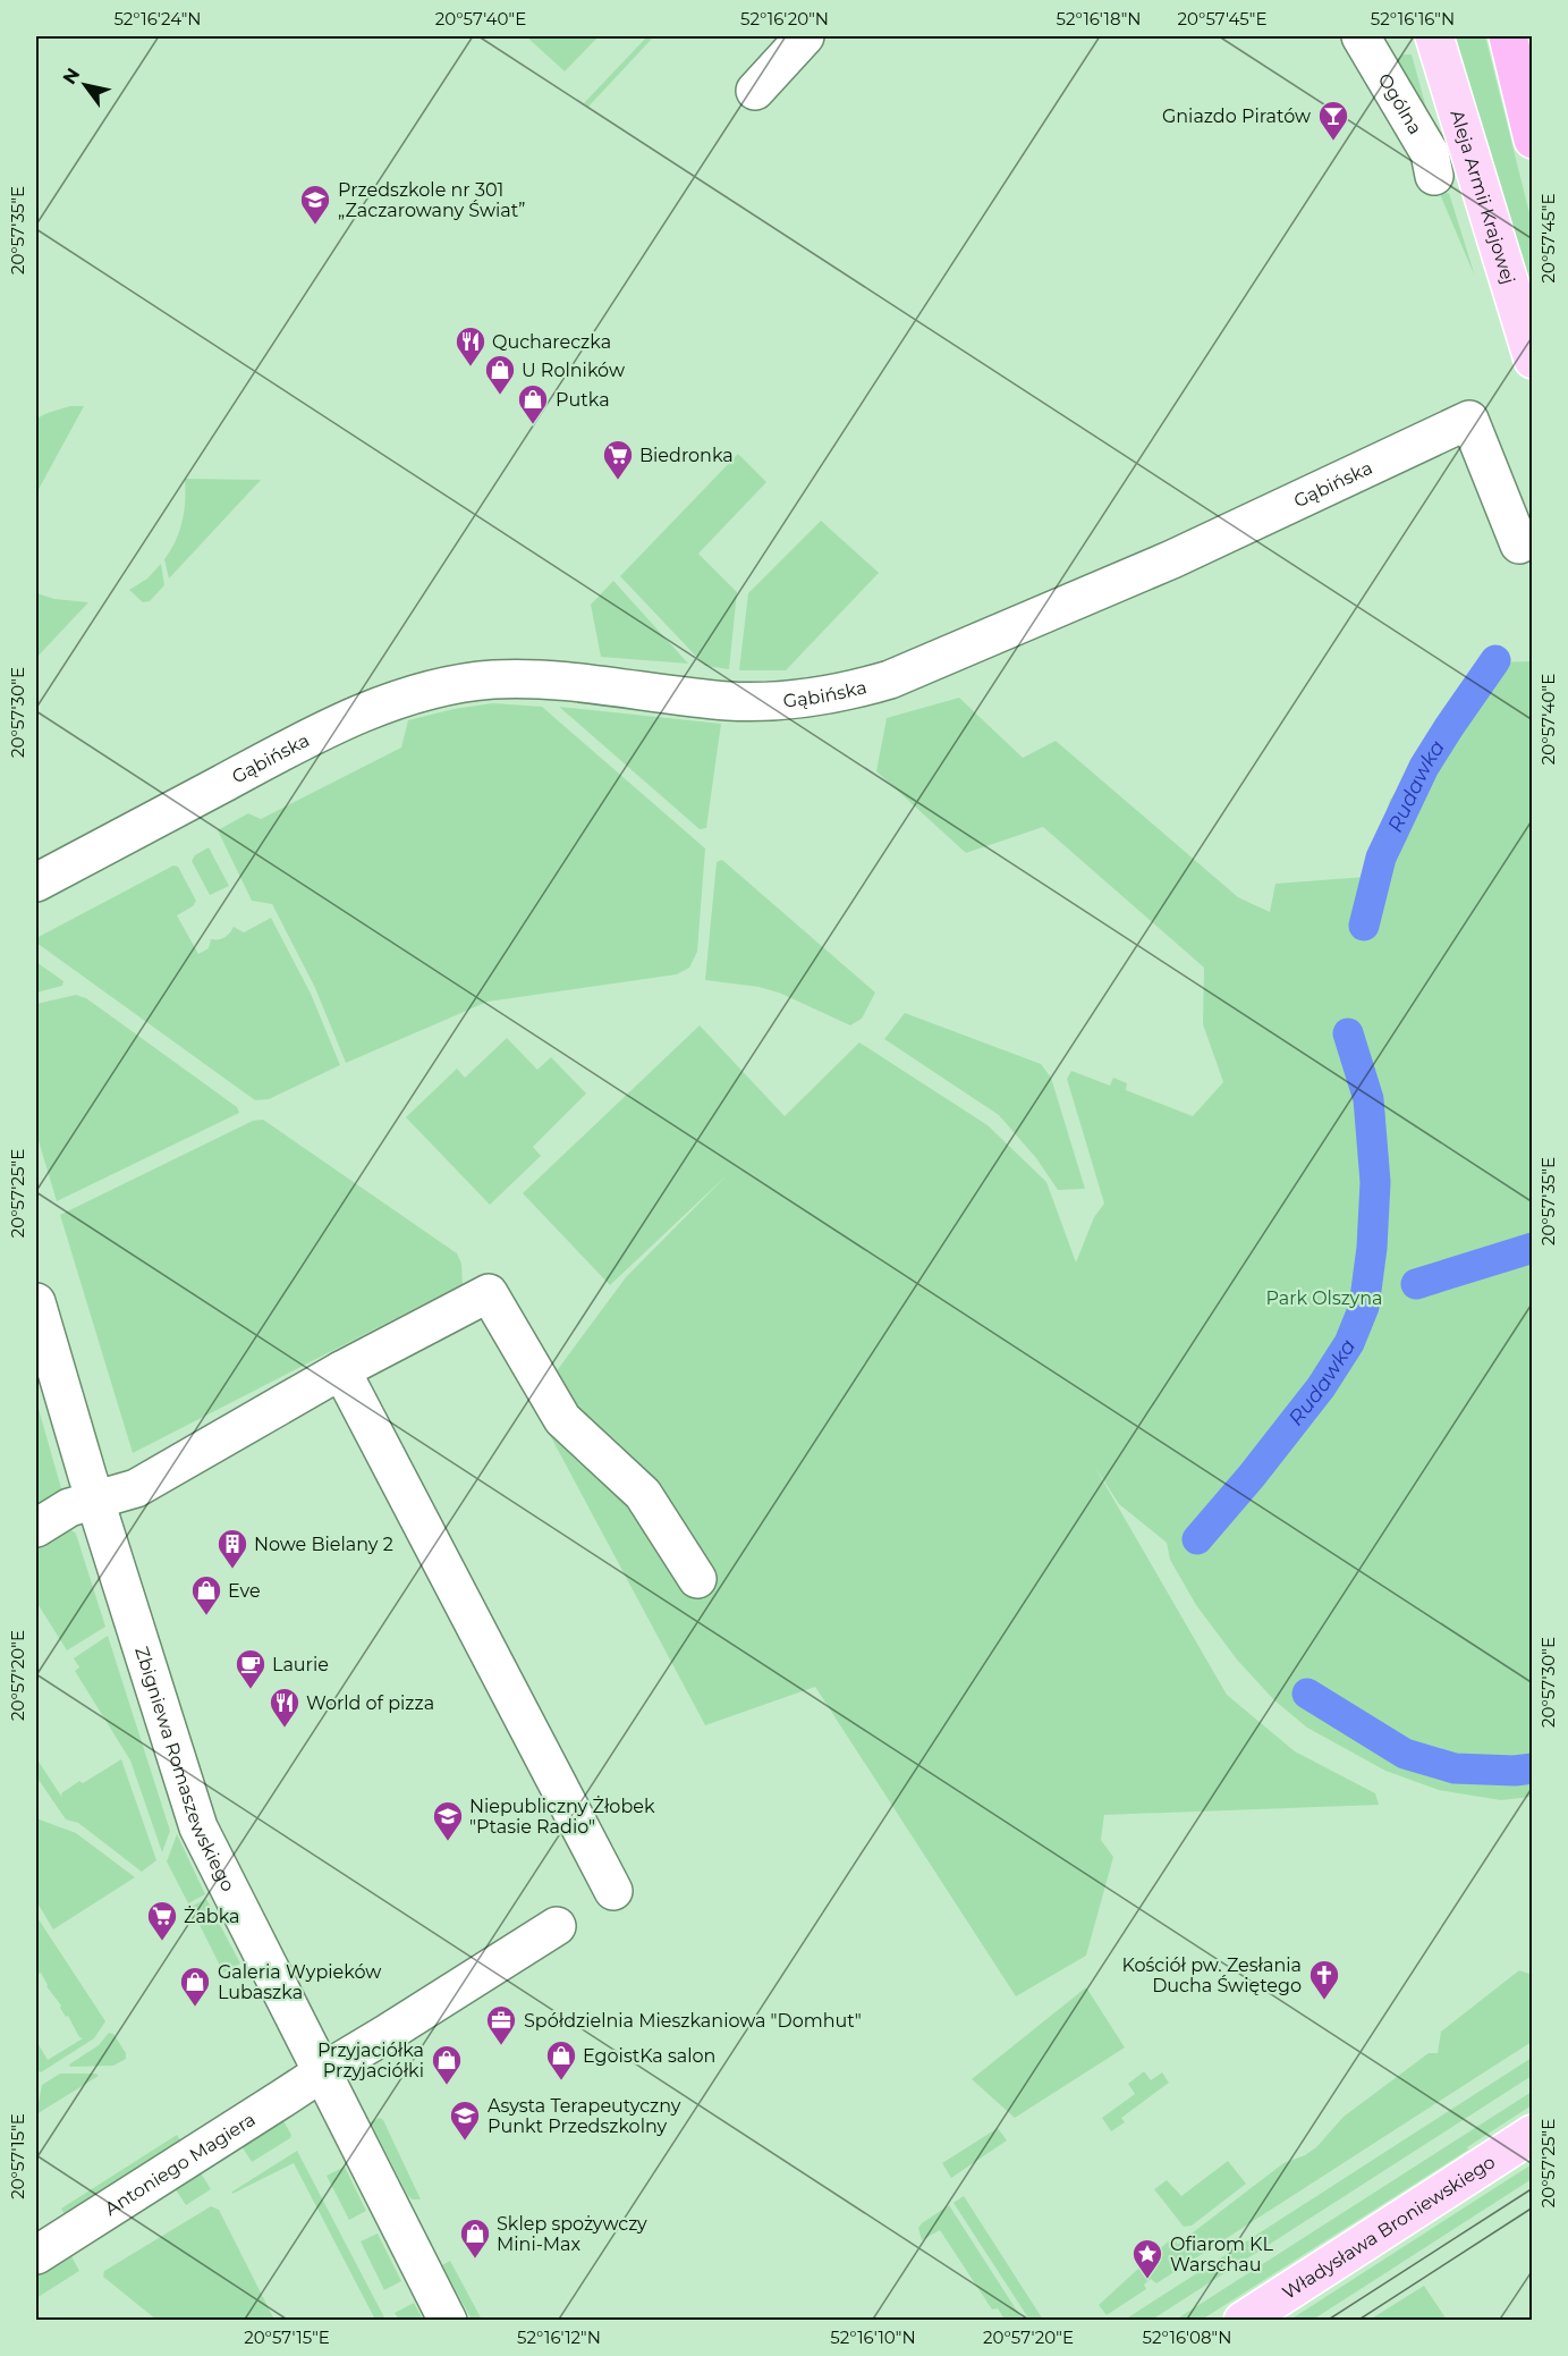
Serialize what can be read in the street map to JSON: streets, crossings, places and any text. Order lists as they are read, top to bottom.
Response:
{
  "streets": {
    "main road": ["Aleja Armii Krajowej", "Władysława Broniewskiego"],
    "street": [
      "Ogólna",
      "Gąbińska",
      "Zbigniewa Romaszewskiego",
      "Antoniego Magiera"
    ]
  },
  "crossings": [
    ["Zbigniewa Romaszewskiego", "Antoniego Magiera"]
  ],
  "water": ["Rudawka"],
  "parks": ["Park Olszyna"],
  "places": {
    "bar": ["Gniazdo Piratów"],
    "school or university": ["Przedszkole nr 301 „Zaczarowany Świat”", "Niepubliczny Żłobek \"Ptasie Radio\"", "Asysta Terapeutyczny Punkt Przedszkolny"],
    "restaurant": ["Quchareczka", "World of pizza"],
    "shop": [
      "U Rolników",
      "Putka",
      "Eve",
      "Galeria Wypieków Lubaszka",
      "EgoistKa salon",
      "Przyjaciółka Przyjaciółki",
      "Sklep spożywczy Mini-Max"
    ],
    "supermarket": ["Biedronka", "Żabka"],
    "building": ["Nowe Bielany 2"],
    "cafe": ["Laurie"],
    "church": ["Kościół pw. Zesłania Ducha Świętego"],
    "office": ["Spółdzielnia Mieszkaniowa \"Domhut\""],
    "place": ["Ofiarom KL Warschau"]
  },
  "north": "top left",
  "coordinates": [
    "52°16'24\"N",
    "20°57'40\"E",
    "52°16'20\"N",
    "52°16'18\"N",
    "20°57'45\"E",
    "52°16'16\"N",
    "20°57'35\"E",
    "20°57'30\"E",
    "20°57'25\"E",
    "20°57'20\"E",
    "20°57'15\"E",
    "52°16'12\"N",
    "52°16'10\"N",
    "52°16'08\"N"
  ]
}
